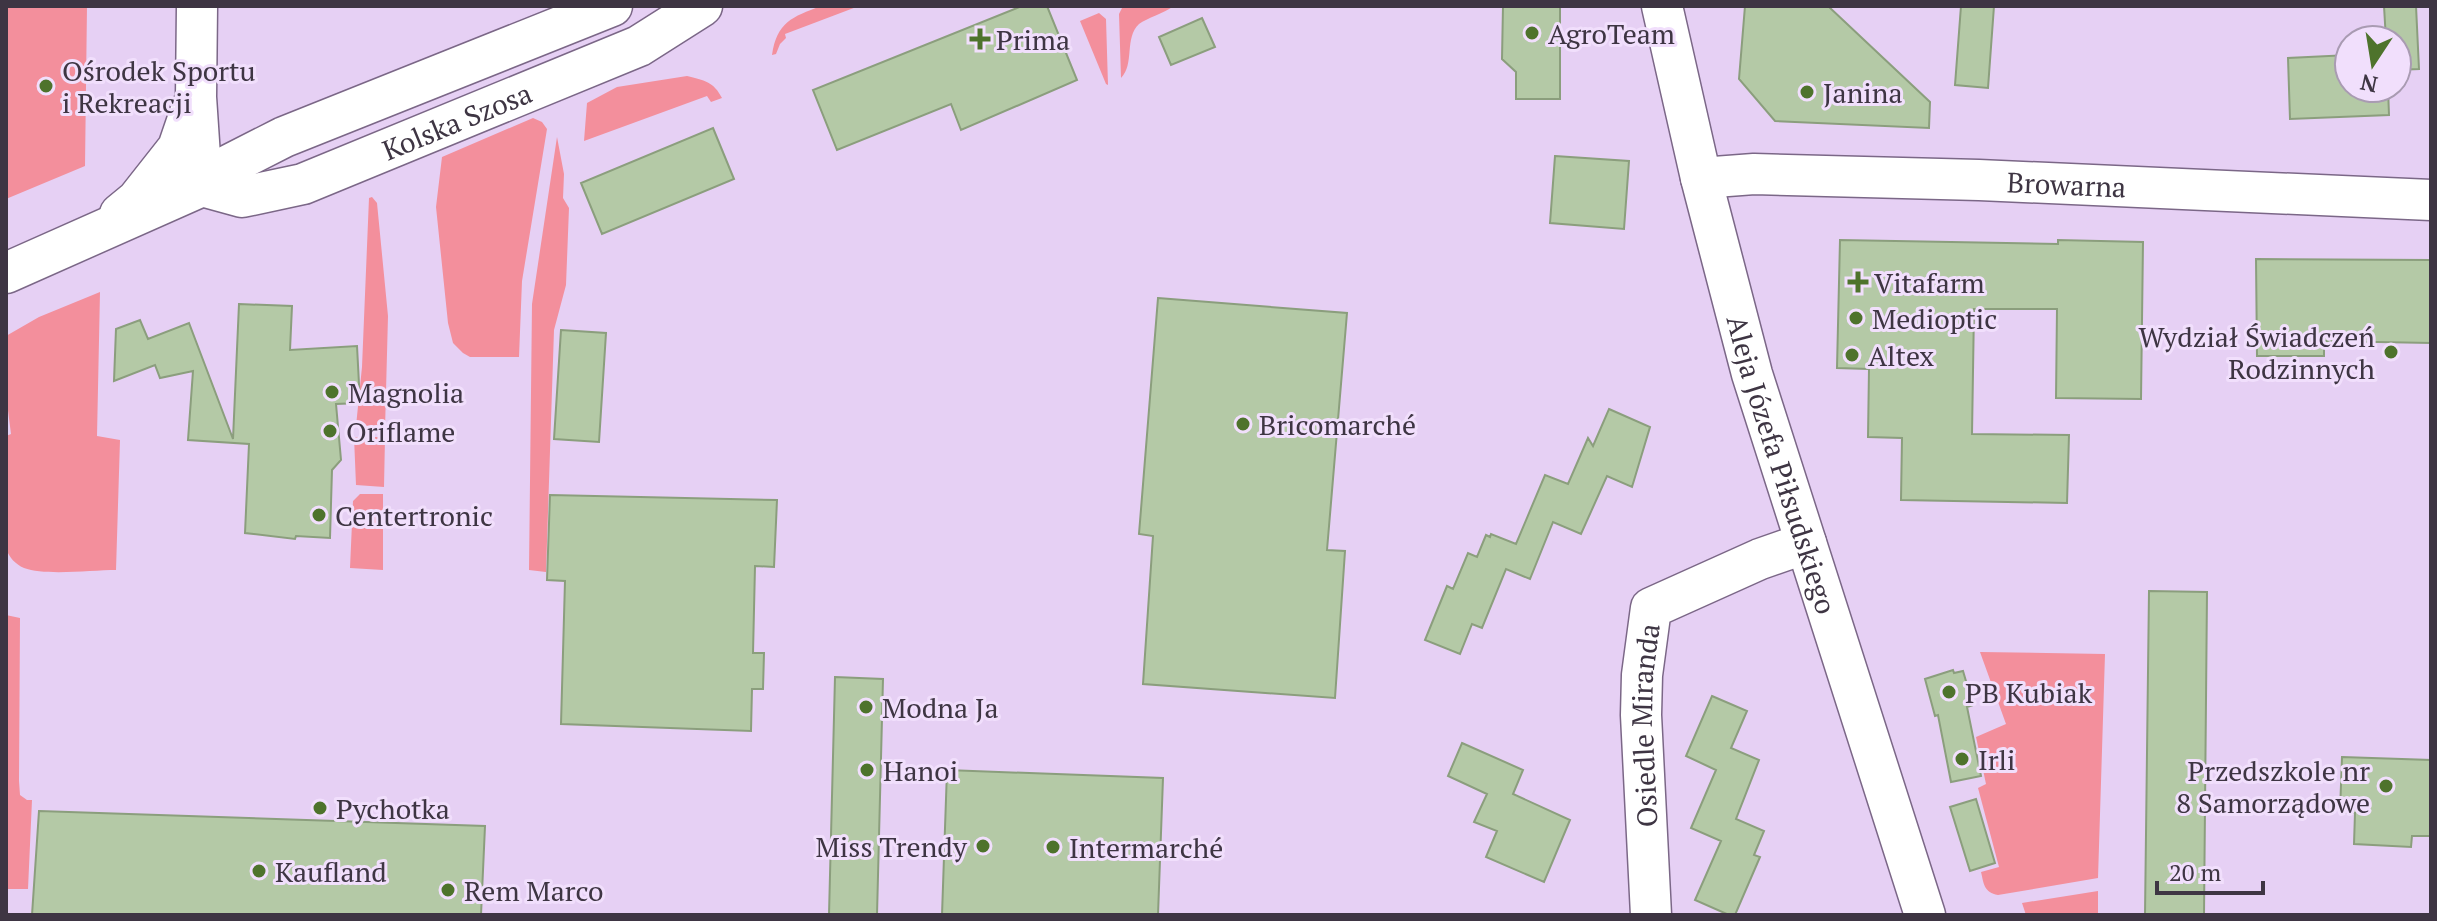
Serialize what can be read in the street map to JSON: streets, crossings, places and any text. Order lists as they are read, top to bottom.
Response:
{
  "streets": {
    "street": [
      "Kolska Szosa",
      "Browarna",
      "Aleja Józefa Piłsudskiego",
      "Osiedle Miranda"
    ]
  },
  "crossings": [
    ["Browarna", "Aleja Józefa Piłsudskiego"],
    ["Aleja Józefa Piłsudskiego", "Osiedle Miranda"]
  ],
  "places": {
    "other": [
      "AgroTeam",
      "Ośrodek Sportu i Rekreacji",
      "Janina",
      "Medioptic",
      "Wydział Świadczeń Rodzinnych",
      "Altex",
      "Magnolia",
      "Bricomarché",
      "Oriflame",
      "Centertronic",
      "PB Kubiak",
      "Modna Ja",
      "Irli",
      "Hanoi",
      "Przedszkole nr 8 Samorządowe",
      "Pychotka",
      "Miss Trendy",
      "Intermarché",
      "Kaufland",
      "Rem Marco"
    ],
    "health": ["Prima", "Vitafarm"]
  },
  "scale_bar": "20 m",
  "north": "bottom"
}
